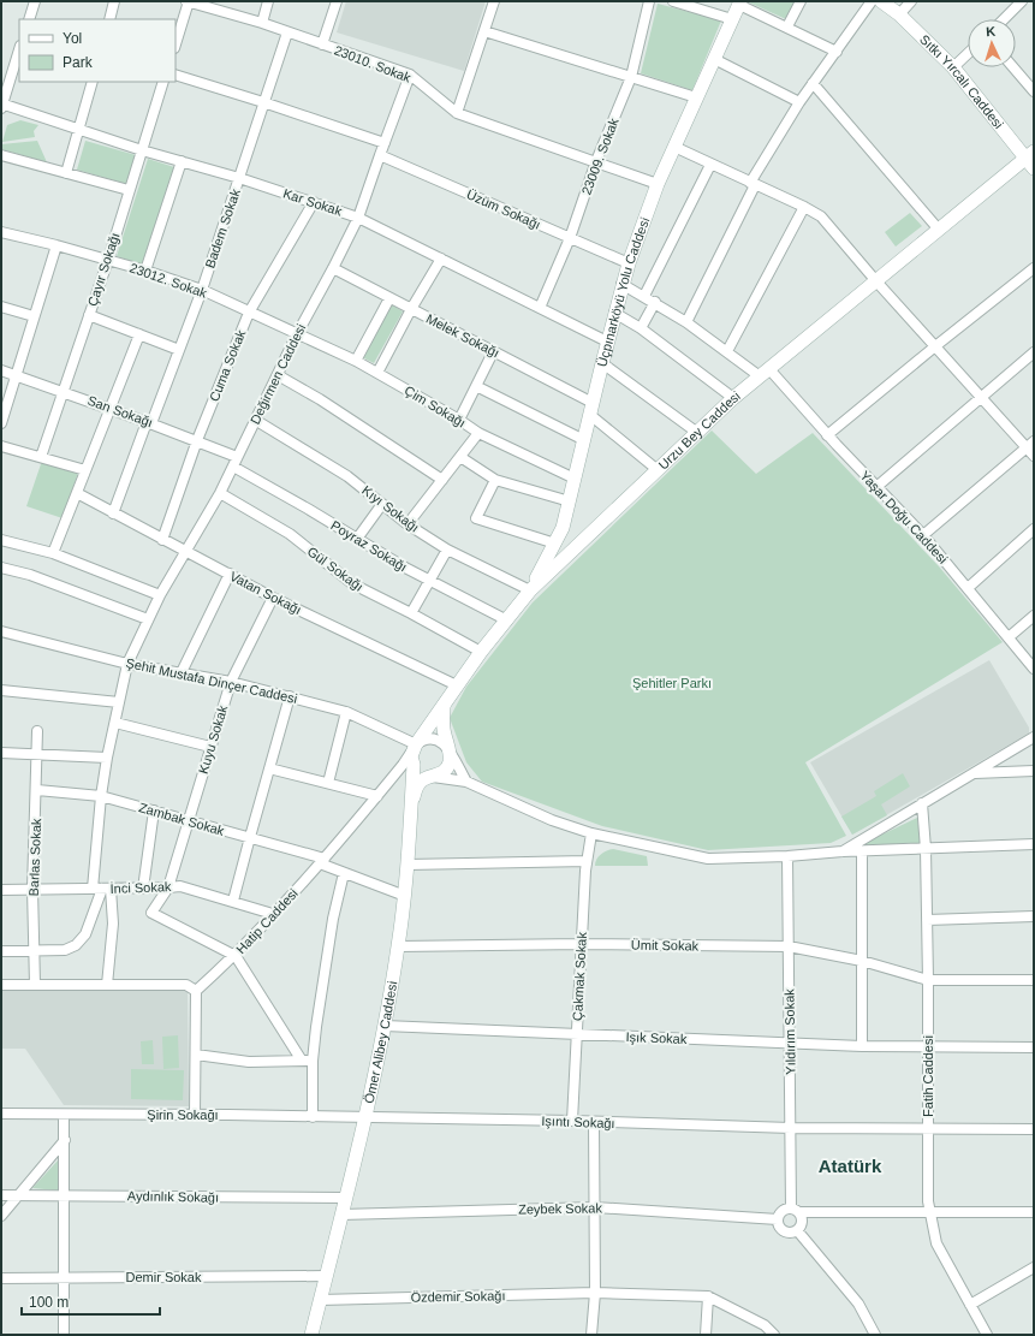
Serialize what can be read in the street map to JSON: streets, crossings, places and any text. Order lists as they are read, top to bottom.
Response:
{
  "streets": {
    "main road": [
      "Sıtkı Yırcalı Caddesi",
      "Üçpınarköyü Yolu Caddesi",
      "Urzu Bey Caddesi",
      "Ömer Alibey Caddesi"
    ],
    "street": [
      "23010. Sokak",
      "23009. Sokak",
      "Kar Sokak",
      "Üzüm Sokağı",
      "Badem Sokak",
      "Çayır Sokağı",
      "23012. Sokak",
      "Melek Sokağı",
      "Cuma Sokak",
      "Değirmen Caddesi",
      "Çim Sokağı",
      "San Sokağı",
      "Kıyı Sokağı",
      "Yaşar Doğu Caddesi",
      "Poyraz Sokağı",
      "Gül Sokağı",
      "Vatan Sokağı",
      "Şehit Mustafa Dinçer Caddesi",
      "Kuyu Sokak",
      "Zambak Sokak",
      "Barlas Sokak",
      "İnci Sokak",
      "Hatip Caddesi",
      "Ümit Sokak",
      "Çakmak Sokak",
      "Yıldırım Sokak",
      "Işık Sokak",
      "Fatih Caddesi",
      "Şirin Sokağı",
      "Işıntı Sokağı",
      "Aydınlık Sokağı",
      "Zeybek Sokak",
      "Demir Sokak",
      "Özdemir Sokağı"
    ]
  },
  "crossings": [
    ["23010. Sokak", "23009. Sokak"],
    ["23010. Sokak", "Badem Sokak"],
    ["23010. Sokak", "Üçpınarköyü Yolu Caddesi"],
    ["23010. Sokak", "Değirmen Caddesi"],
    ["Sıtkı Yırcalı Caddesi", "Urzu Bey Caddesi"],
    ["23009. Sokak", "Kar Sokak"],
    ["23009. Sokak", "Üzüm Sokağı"],
    ["Kar Sokak", "Badem Sokak"],
    ["Kar Sokak", "Çayır Sokağı"],
    ["Kar Sokak", "Üçpınarköyü Yolu Caddesi"],
    ["Kar Sokak", "Cuma Sokak"],
    ["Kar Sokak", "Değirmen Caddesi"],
    ["Üzüm Sokağı", "Üçpınarköyü Yolu Caddesi"],
    ["Üzüm Sokağı", "Değirmen Caddesi"],
    ["Badem Sokak", "23012. Sokak"],
    ["Badem Sokak", "San Sokağı"],
    ["Badem Sokak", "Vatan Sokağı"],
    ["Çayır Sokağı", "23012. Sokak"],
    ["Çayır Sokağı", "San Sokağı"],
    ["23012. Sokak", "Cuma Sokak"],
    ["23012. Sokak", "Değirmen Caddesi"],
    ["23012. Sokak", "Çim Sokağı"],
    ["Üçpınarköyü Yolu Caddesi", "Melek Sokağı"],
    ["Üçpınarköyü Yolu Caddesi", "Çim Sokağı"],
    ["Üçpınarköyü Yolu Caddesi", "Urzu Bey Caddesi"],
    ["Üçpınarköyü Yolu Caddesi", "Kıyı Sokağı"],
    ["Üçpınarköyü Yolu Caddesi", "Yaşar Doğu Caddesi"],
    ["Melek Sokağı", "Değirmen Caddesi"],
    ["Melek Sokağı", "Urzu Bey Caddesi"],
    ["Cuma Sokak", "San Sokağı"],
    ["Cuma Sokak", "Vatan Sokağı"],
    ["Değirmen Caddesi", "Çim Sokağı"],
    ["Değirmen Caddesi", "San Sokağı"],
    ["Değirmen Caddesi", "Kıyı Sokağı"],
    ["Değirmen Caddesi", "Poyraz Sokağı"],
    ["Değirmen Caddesi", "Gül Sokağı"],
    ["Değirmen Caddesi", "Vatan Sokağı"],
    ["Değirmen Caddesi", "Şehit Mustafa Dinçer Caddesi"],
    ["Değirmen Caddesi", "Zambak Sokak"],
    ["Değirmen Caddesi", "İnci Sokak"],
    ["San Sokağı", "Poyraz Sokağı"],
    ["Urzu Bey Caddesi", "Kıyı Sokağı"],
    ["Urzu Bey Caddesi", "Yaşar Doğu Caddesi"],
    ["Urzu Bey Caddesi", "Poyraz Sokağı"],
    ["Urzu Bey Caddesi", "Gül Sokağı"],
    ["Urzu Bey Caddesi", "Vatan Sokağı"],
    ["Urzu Bey Caddesi", "Şehit Mustafa Dinçer Caddesi"],
    ["Urzu Bey Caddesi", "Hatip Caddesi"],
    ["Urzu Bey Caddesi", "Ömer Alibey Caddesi"],
    ["Vatan Sokağı", "Kuyu Sokak"],
    ["Şehit Mustafa Dinçer Caddesi", "Kuyu Sokak"],
    ["Şehit Mustafa Dinçer Caddesi", "Hatip Caddesi"],
    ["Şehit Mustafa Dinçer Caddesi", "Ömer Alibey Caddesi"],
    ["Kuyu Sokak", "Zambak Sokak"],
    ["Kuyu Sokak", "İnci Sokak"],
    ["Kuyu Sokak", "Hatip Caddesi"],
    ["Zambak Sokak", "Barlas Sokak"],
    ["Zambak Sokak", "Hatip Caddesi"],
    ["Zambak Sokak", "Ömer Alibey Caddesi"],
    ["Barlas Sokak", "İnci Sokak"],
    ["İnci Sokak", "Hatip Caddesi"],
    ["Hatip Caddesi", "Ömer Alibey Caddesi"],
    ["Ümit Sokak", "Çakmak Sokak"],
    ["Ümit Sokak", "Yıldırım Sokak"],
    ["Ümit Sokak", "Ömer Alibey Caddesi"],
    ["Ümit Sokak", "Fatih Caddesi"],
    ["Çakmak Sokak", "Işık Sokak"],
    ["Çakmak Sokak", "Işıntı Sokağı"],
    ["Yıldırım Sokak", "Işık Sokak"],
    ["Yıldırım Sokak", "Işıntı Sokağı"],
    ["Yıldırım Sokak", "Zeybek Sokak"],
    ["Işık Sokak", "Ömer Alibey Caddesi"],
    ["Işık Sokak", "Fatih Caddesi"],
    ["Ömer Alibey Caddesi", "Şirin Sokağı"],
    ["Ömer Alibey Caddesi", "Işıntı Sokağı"],
    ["Ömer Alibey Caddesi", "Aydınlık Sokağı"],
    ["Ömer Alibey Caddesi", "Zeybek Sokak"],
    ["Ömer Alibey Caddesi", "Demir Sokak"],
    ["Ömer Alibey Caddesi", "Özdemir Sokağı"],
    ["Fatih Caddesi", "Işıntı Sokağı"],
    ["Şirin Sokağı", "Işıntı Sokağı"]
  ],
  "districts": ["Atatürk"],
  "parks": ["Şehitler Parkı"],
  "legend": ["Yol", "Park"],
  "scale_bar": "100 m",
  "north": "top"
}
